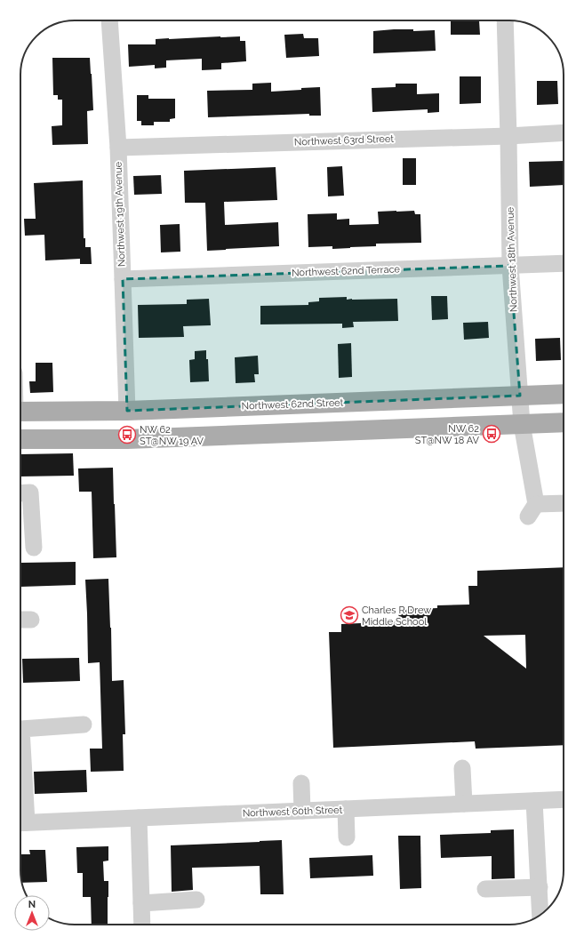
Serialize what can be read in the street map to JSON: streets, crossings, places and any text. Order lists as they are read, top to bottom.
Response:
{
  "streets": {
    "main road": ["Northwest 62nd Street"],
    "street": [
      "Northwest 63rd Street",
      "Northwest 19th Avenue",
      "Northwest 18th Avenue",
      "Northwest 62nd Terrace",
      "Northwest 60th Street"
    ]
  },
  "crossings": [
    ["Northwest 63rd Street", "Northwest 19th Avenue"],
    ["Northwest 63rd Street", "Northwest 18th Avenue"],
    ["Northwest 19th Avenue", "Northwest 62nd Terrace"],
    ["Northwest 19th Avenue", "Northwest 62nd Street"],
    ["Northwest 18th Avenue", "Northwest 62nd Terrace"],
    ["Northwest 18th Avenue", "Northwest 62nd Street"]
  ],
  "places": {
    "bus stop": ["NW 62 ST@NW 18 AV", "NW 62 ST@NW 19 AV"],
    "school or university": ["Charles R Drew Middle School"]
  },
  "north": "top"
}
